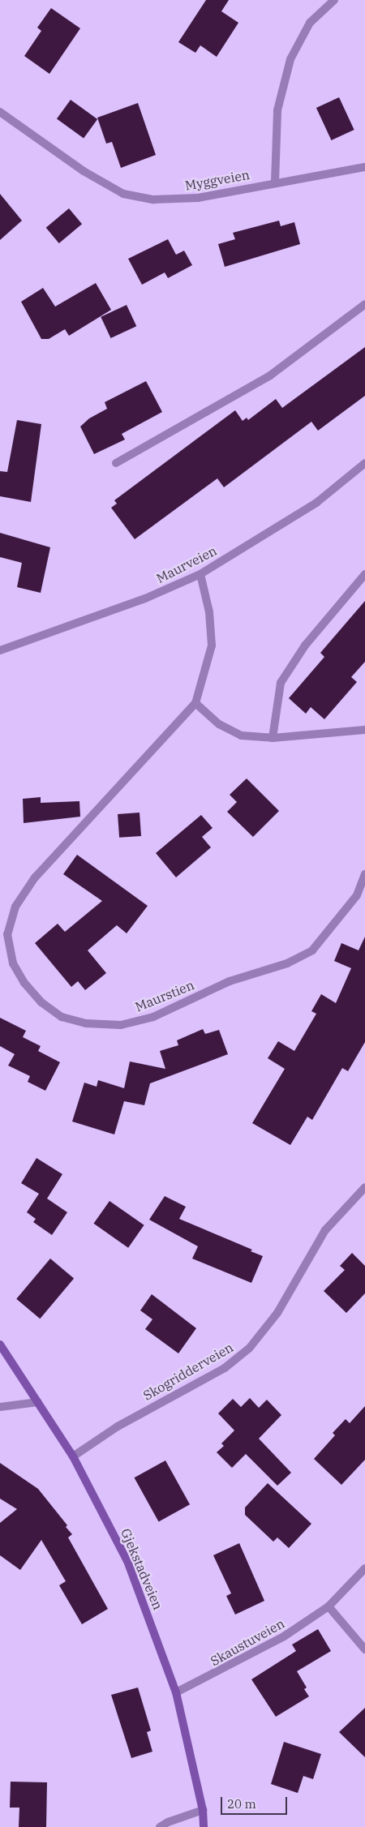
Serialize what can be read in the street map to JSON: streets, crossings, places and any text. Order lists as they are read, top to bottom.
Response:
{
  "streets": {
    "street": [
      "Myggveien",
      "Maurveien",
      "Maurstien",
      "Skogridderveien",
      "Gjekstadveien",
      "Skaustuveien"
    ]
  },
  "crossings": [
    ["Maurveien", "Maurstien"],
    ["Skogridderveien", "Gjekstadveien"],
    ["Gjekstadveien", "Skaustuveien"]
  ],
  "scale_bar": "20 m"
}
